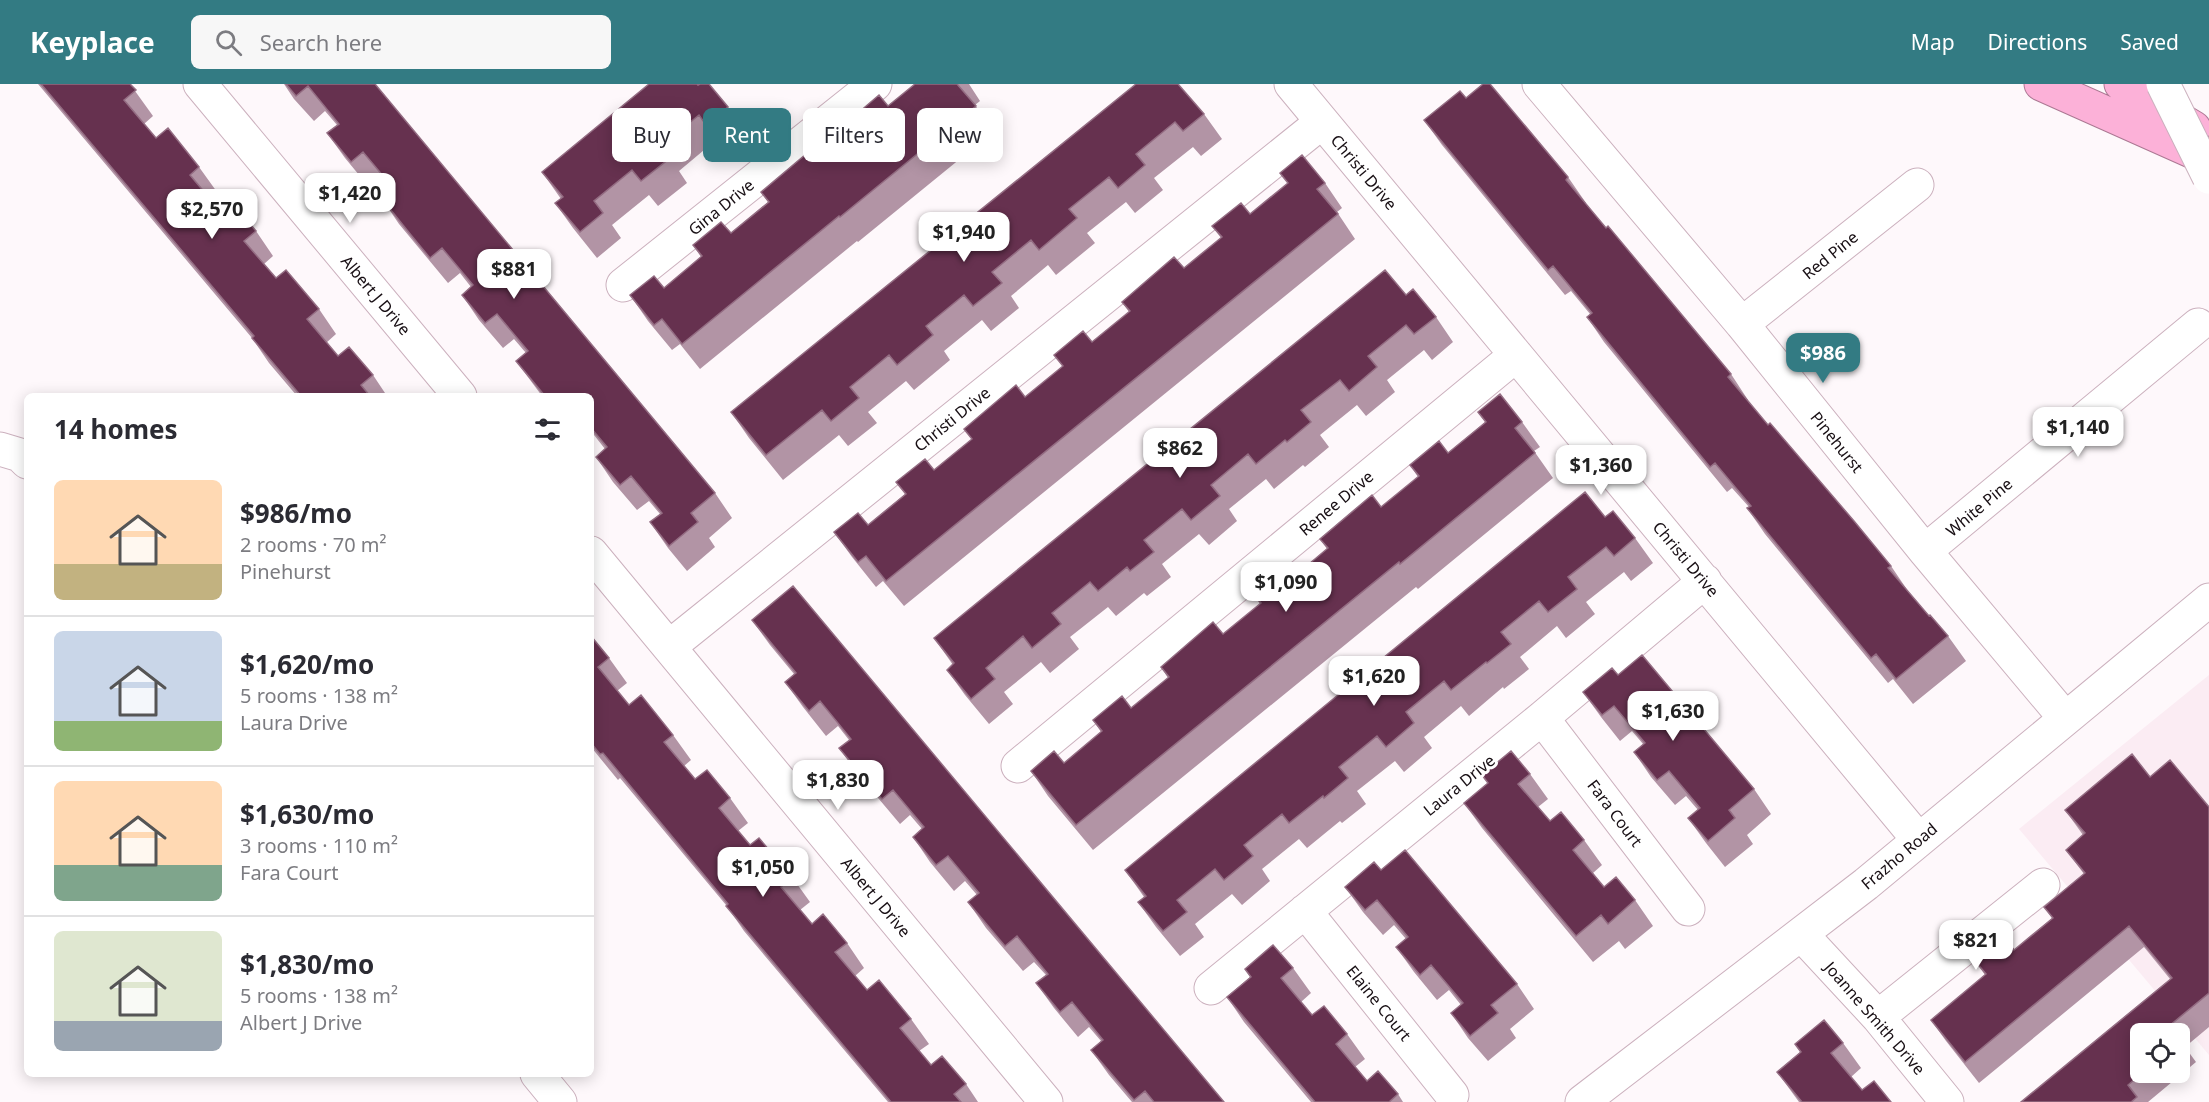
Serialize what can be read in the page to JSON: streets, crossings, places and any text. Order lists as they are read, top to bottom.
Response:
{
  "streets": {
    "street": [
      "Christi Drive",
      "Gina Drive",
      "Red Pine",
      "Albert J Drive",
      "Pinehurst",
      "Renee Drive",
      "White Pine",
      "Laura Drive",
      "Fara Court",
      "Frazho Road",
      "Elaine Court",
      "Joanne Smith Drive"
    ]
  },
  "crossings": [
    ["Christi Drive", "Albert J Drive"],
    ["Christi Drive", "Renee Drive"],
    ["Christi Drive", "Laura Drive"],
    ["Christi Drive", "Frazho Road"],
    ["Red Pine", "Pinehurst"],
    ["Pinehurst", "White Pine"],
    ["Pinehurst", "Frazho Road"],
    ["Laura Drive", "Fara Court"],
    ["Laura Drive", "Elaine Court"],
    ["Frazho Road", "Joanne Smith Drive"]
  ],
  "page": {
    "header": "Keyplace",
    "search": "Search here",
    "nav": ["Map", "Directions", "Saved"],
    "chip": [
      "Buy",
      "Rent",
      "Filters",
      "New"
    ],
    "price": [
      "$1,420",
      "$2,570",
      "$1,940",
      "$881",
      "$986",
      "$1,140",
      "$862",
      "$1,360",
      "$1,090",
      "$1,620",
      "$1,630",
      "$1,830",
      "$1,050",
      "$821"
    ],
    "heading": "14 homes",
    "list": [
      {
        "name": "$986/mo",
        "note": "2 rooms · 70 m² · Pinehurst"
      },
      {
        "name": "$1,620/mo",
        "note": "5 rooms · 138 m² · Laura Drive"
      },
      {
        "name": "$1,630/mo",
        "note": "3 rooms · 110 m² · Fara Court"
      },
      {
        "name": "$1,830/mo",
        "note": "5 rooms · 138 m² · Albert J Drive"
      }
    ]
  }
}
